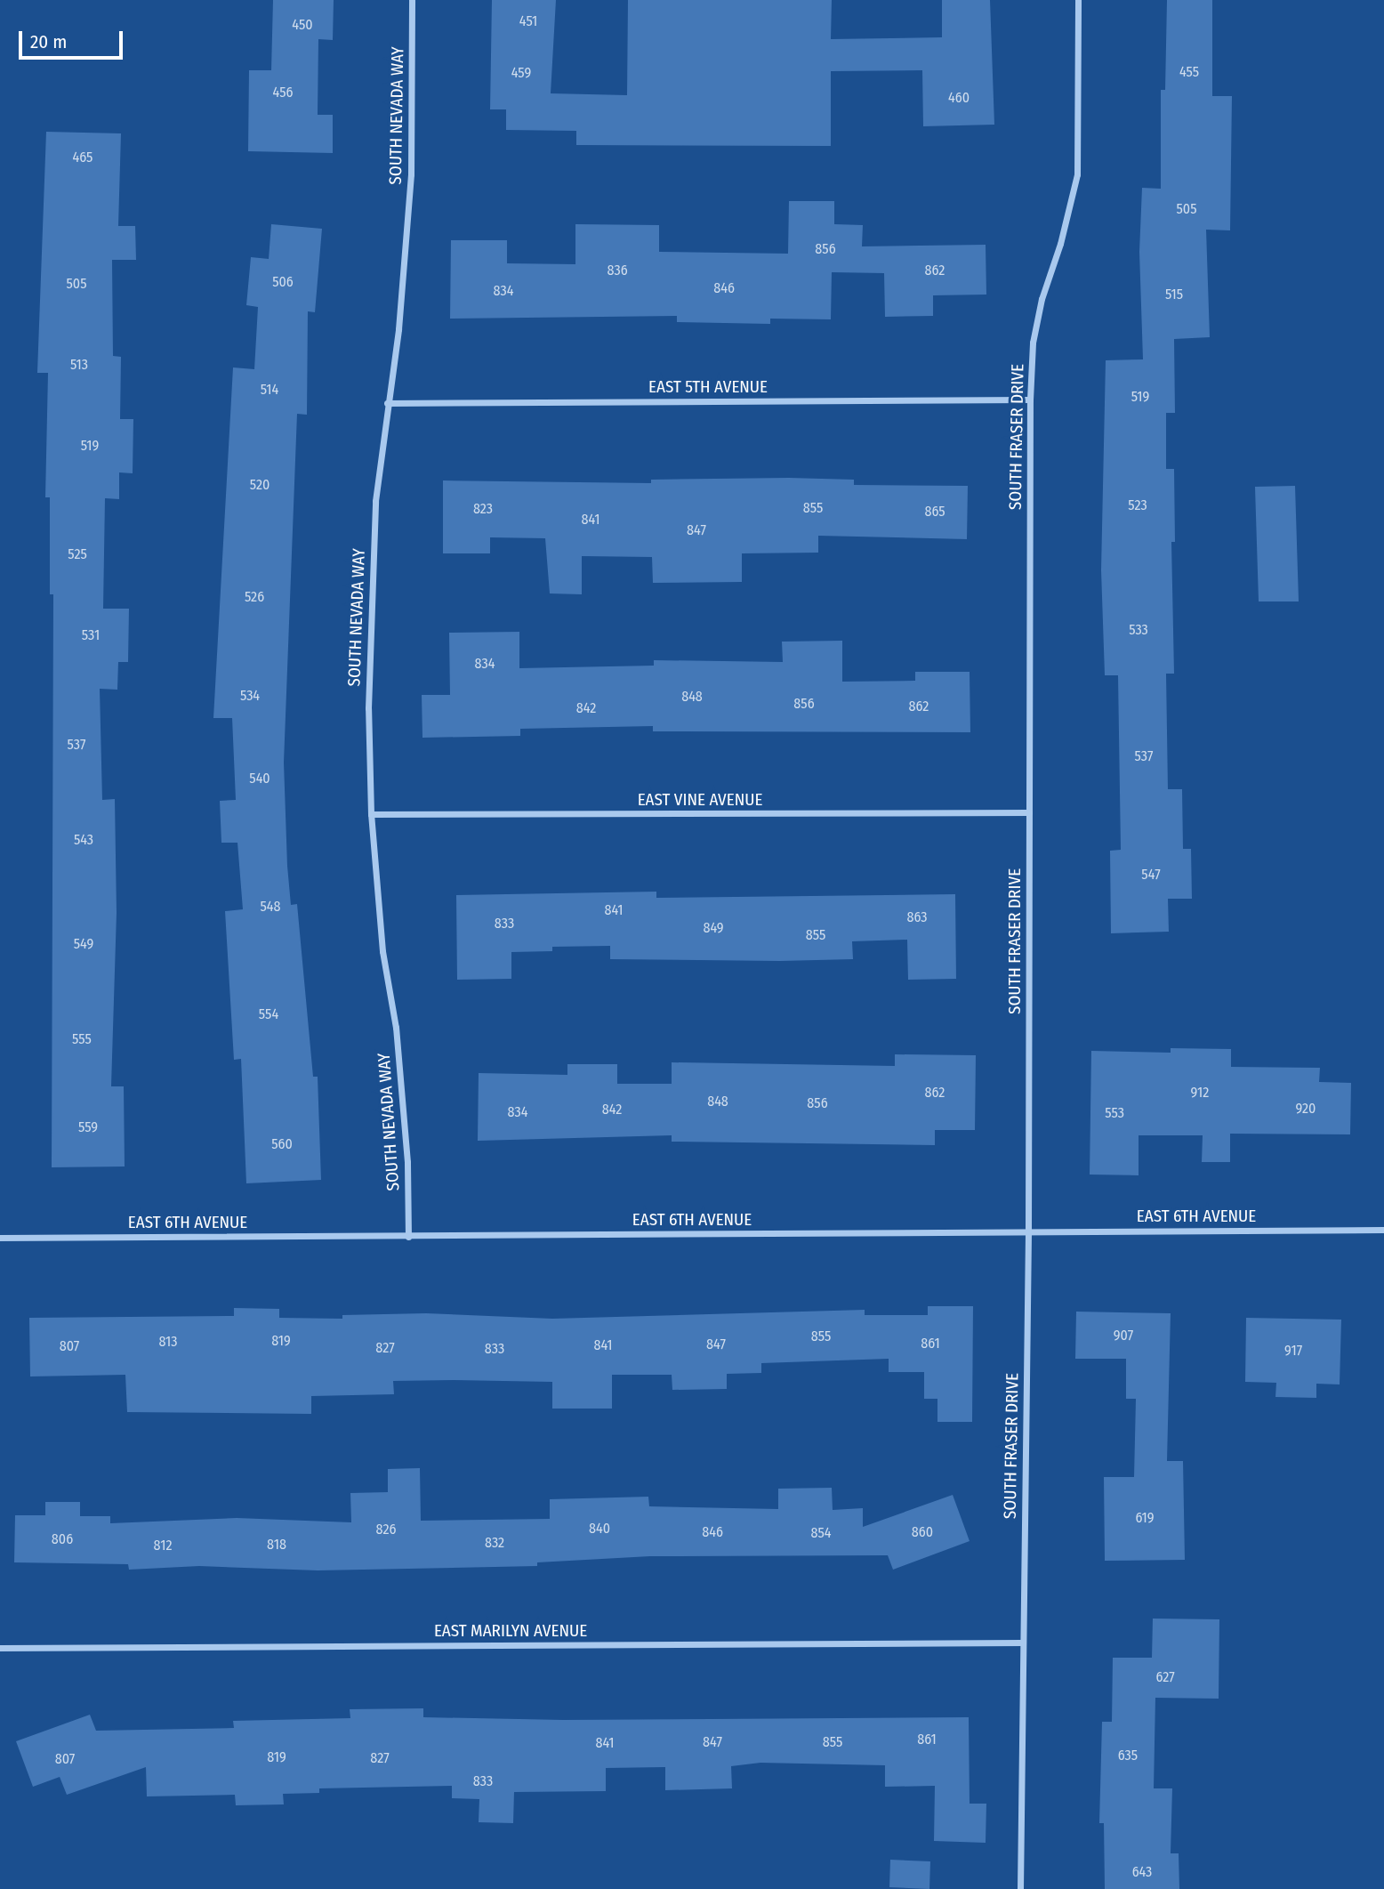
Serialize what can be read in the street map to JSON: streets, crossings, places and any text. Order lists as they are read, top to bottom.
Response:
{
  "streets": {
    "street": [
      "SOUTH NEVADA WAY",
      "EAST 5TH AVENUE",
      "SOUTH FRASER DRIVE",
      "EAST VINE AVENUE",
      "EAST 6TH AVENUE",
      "EAST MARILYN AVENUE"
    ]
  },
  "crossings": [
    ["SOUTH NEVADA WAY", "EAST 5TH AVENUE"],
    ["SOUTH NEVADA WAY", "EAST VINE AVENUE"],
    ["SOUTH NEVADA WAY", "EAST 6TH AVENUE"],
    ["EAST 5TH AVENUE", "SOUTH FRASER DRIVE"],
    ["SOUTH FRASER DRIVE", "EAST VINE AVENUE"],
    ["SOUTH FRASER DRIVE", "EAST 6TH AVENUE"],
    ["SOUTH FRASER DRIVE", "EAST MARILYN AVENUE"]
  ],
  "house_numbers": [
    "451",
    "450",
    "455",
    "459",
    "456",
    "460",
    "465",
    "505",
    "856",
    "836",
    "862",
    "506",
    "505",
    "846",
    "834",
    "515",
    "513",
    "514",
    "519",
    "519",
    "520",
    "523",
    "855",
    "823",
    "865",
    "841",
    "847",
    "525",
    "526",
    "533",
    "531",
    "834",
    "534",
    "848",
    "856",
    "862",
    "842",
    "537",
    "537",
    "540",
    "543",
    "547",
    "548",
    "841",
    "863",
    "833",
    "849",
    "855",
    "549",
    "554",
    "555",
    "862",
    "912",
    "848",
    "856",
    "920",
    "842",
    "834",
    "553",
    "559",
    "560",
    "907",
    "855",
    "819",
    "813",
    "861",
    "847",
    "841",
    "807",
    "827",
    "833",
    "917",
    "619",
    "840",
    "826",
    "846",
    "860",
    "854",
    "806",
    "832",
    "818",
    "812",
    "627",
    "861",
    "847",
    "855",
    "841",
    "635",
    "819",
    "827",
    "807",
    "833",
    "643"
  ],
  "scale_bar": "20 m"
}
